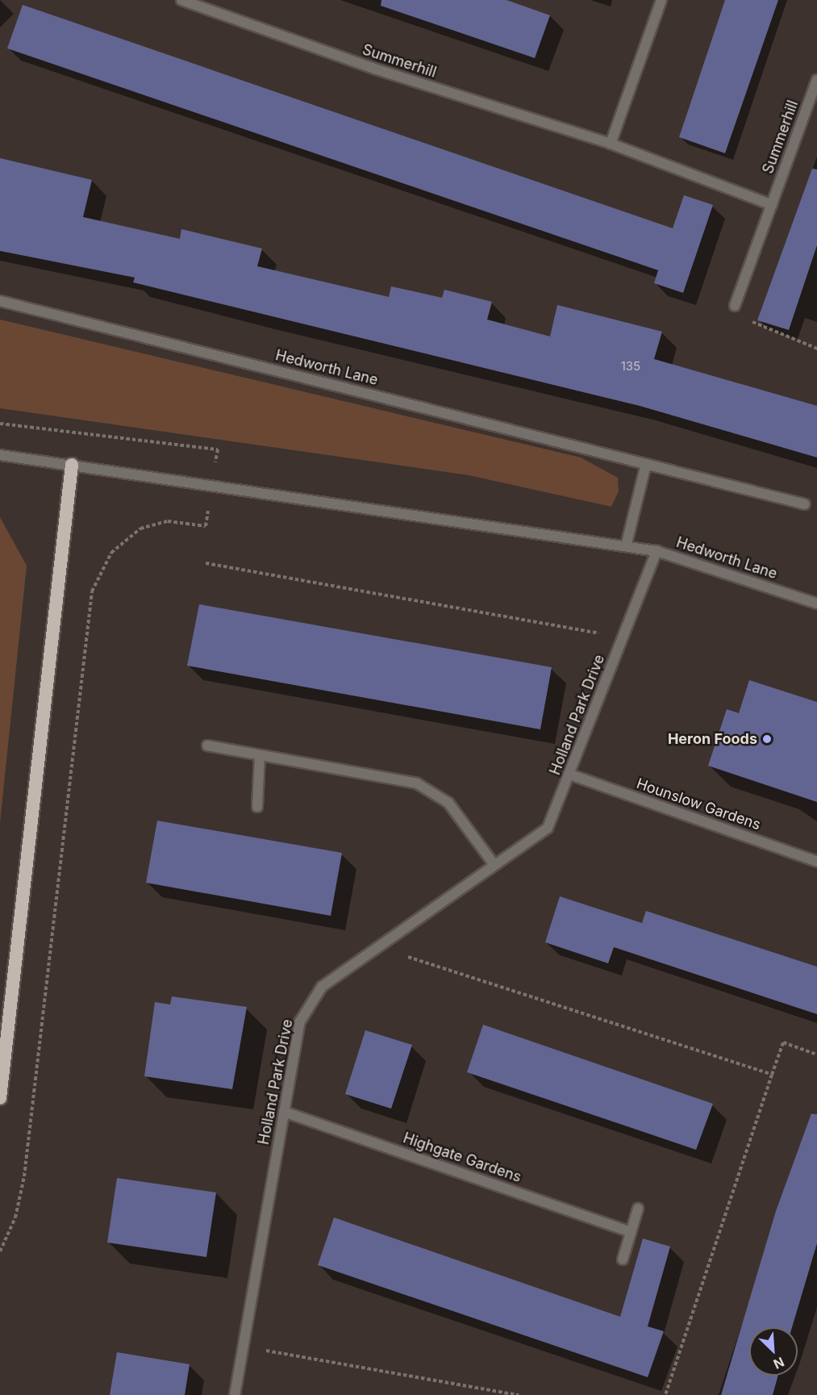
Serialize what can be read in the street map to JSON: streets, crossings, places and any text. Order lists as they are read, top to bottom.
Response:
{
  "streets": {
    "street": [
      "Summerhill",
      "Hedworth Lane",
      "Holland Park Drive",
      "Hounslow Gardens",
      "Highgate Gardens"
    ]
  },
  "crossings": [
    ["Hedworth Lane", "Holland Park Drive"],
    ["Holland Park Drive", "Hounslow Gardens"],
    ["Holland Park Drive", "Highgate Gardens"]
  ],
  "places": ["Heron Foods"],
  "house_numbers": ["135"],
  "north": "bottom right"
}
